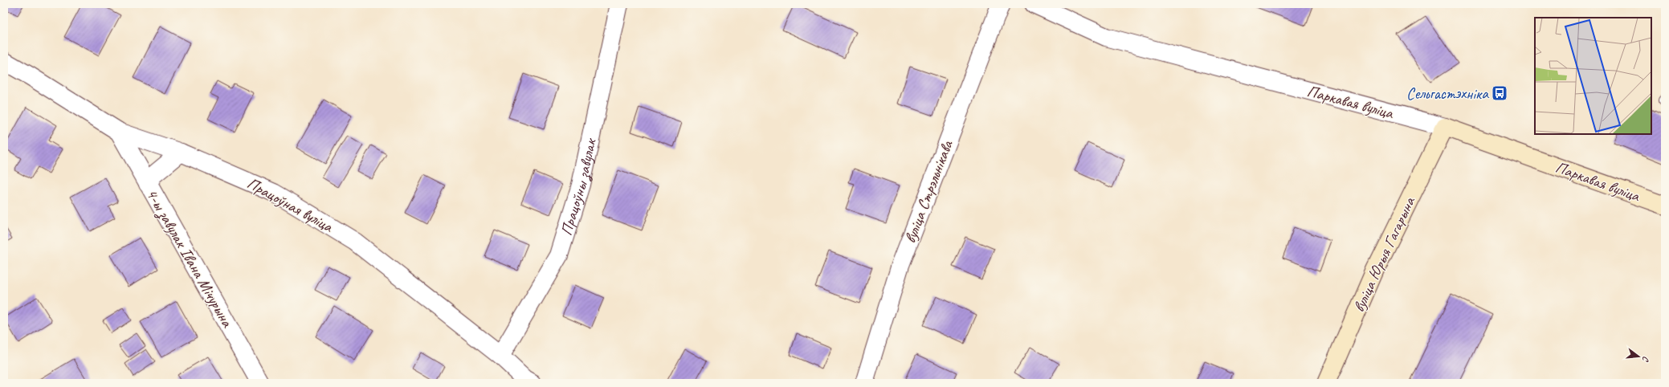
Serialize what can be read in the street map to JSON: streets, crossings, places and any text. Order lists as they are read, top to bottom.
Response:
{
  "streets": {
    "street": [
      "Паркавая вуліца",
      "Працоўны завулак",
      "вуліца Стрэльнікава",
      "Працоўная вуліца",
      "вуліца Юрыя Гагарына",
      "4-ы завулак Івана Мічурына"
    ]
  },
  "crossings": [
    ["Паркавая вуліца", "вуліца Юрыя Гагарына"],
    ["Працоўны завулак", "Працоўная вуліца"],
    ["Працоўная вуліца", "4-ы завулак Івана Мічурына"]
  ],
  "places": {
    "bus stop": ["Сельгастэхніка"]
  },
  "north": "right"
}
